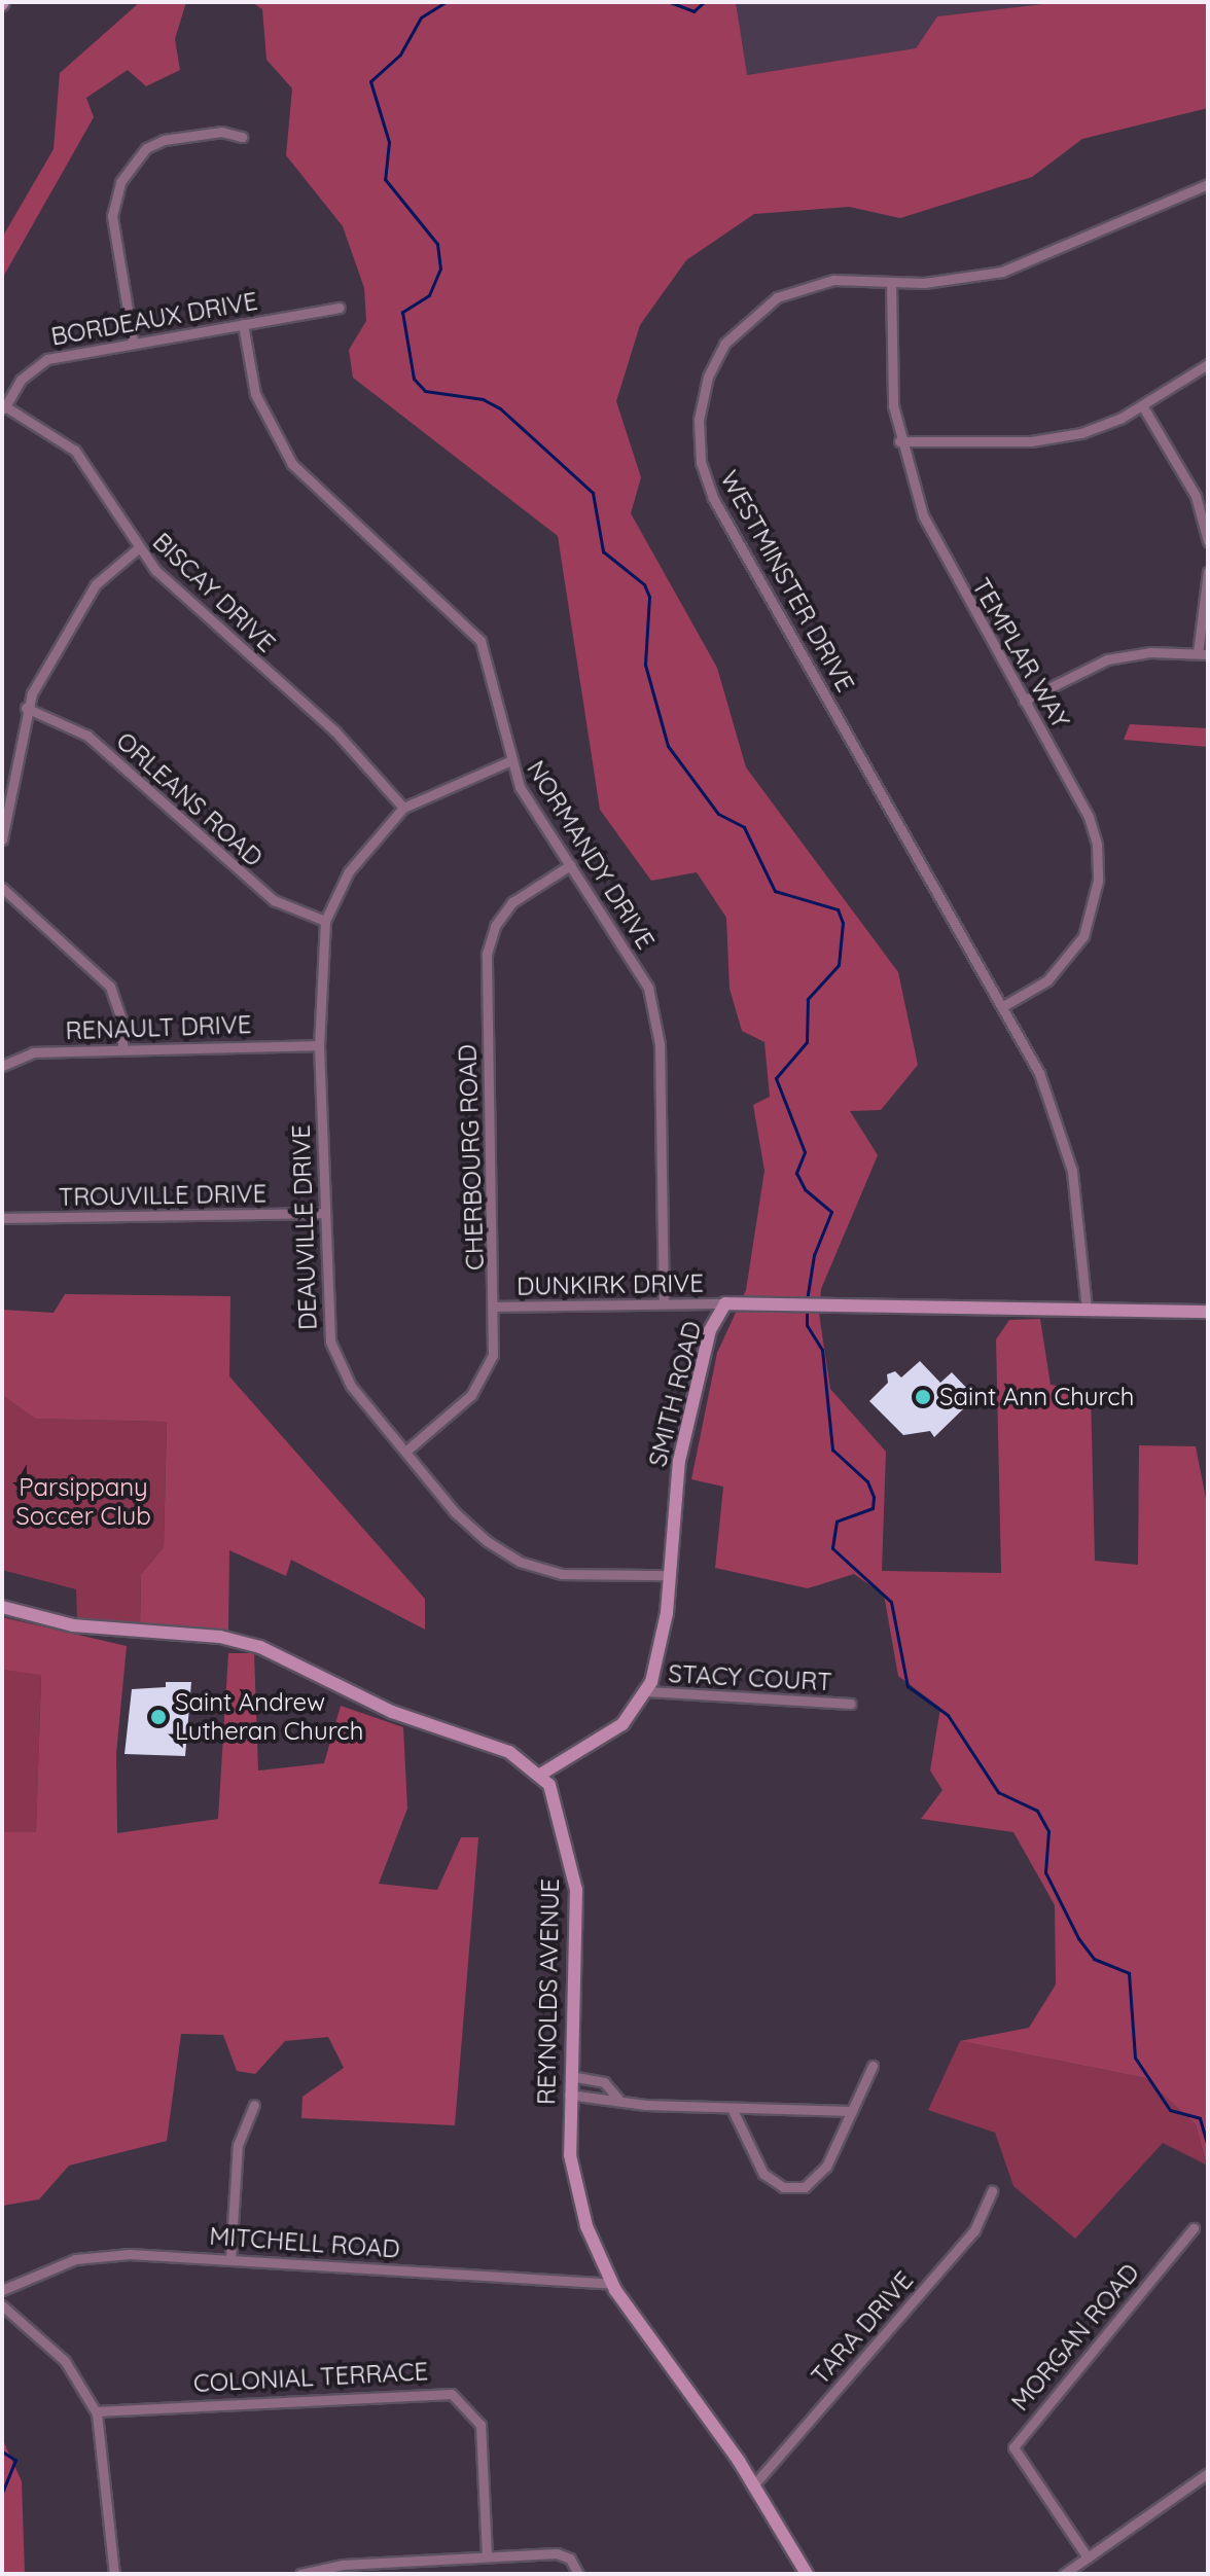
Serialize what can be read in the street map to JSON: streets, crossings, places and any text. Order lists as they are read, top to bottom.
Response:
{
  "streets": {
    "street": [
      "BORDEAUX DRIVE",
      "WESTMINSTER DRIVE",
      "BISCAY DRIVE",
      "TEMPLAR WAY",
      "ORLEANS ROAD",
      "NORMANDY DRIVE",
      "RENAULT DRIVE",
      "CHERBOURG ROAD",
      "TROUVILLE DRIVE",
      "DEAUVILLE DRIVE",
      "DUNKIRK DRIVE",
      "SMITH ROAD",
      "STACY COURT",
      "REYNOLDS AVENUE",
      "MITCHELL ROAD",
      "TARA DRIVE",
      "MORGAN ROAD",
      "COLONIAL TERRACE"
    ]
  },
  "crossings": [
    ["BORDEAUX DRIVE", "BISCAY DRIVE"],
    ["BORDEAUX DRIVE", "NORMANDY DRIVE"],
    ["WESTMINSTER DRIVE", "TEMPLAR WAY"],
    ["WESTMINSTER DRIVE", "SMITH ROAD"],
    ["BISCAY DRIVE", "DEAUVILLE DRIVE"],
    ["ORLEANS ROAD", "DEAUVILLE DRIVE"],
    ["NORMANDY DRIVE", "CHERBOURG ROAD"],
    ["NORMANDY DRIVE", "DEAUVILLE DRIVE"],
    ["NORMANDY DRIVE", "DUNKIRK DRIVE"],
    ["RENAULT DRIVE", "DEAUVILLE DRIVE"],
    ["CHERBOURG ROAD", "DEAUVILLE DRIVE"],
    ["CHERBOURG ROAD", "DUNKIRK DRIVE"],
    ["TROUVILLE DRIVE", "DEAUVILLE DRIVE"],
    ["DEAUVILLE DRIVE", "SMITH ROAD"],
    ["DUNKIRK DRIVE", "SMITH ROAD"],
    ["SMITH ROAD", "STACY COURT"],
    ["SMITH ROAD", "REYNOLDS AVENUE"],
    ["REYNOLDS AVENUE", "MITCHELL ROAD"],
    ["REYNOLDS AVENUE", "TARA DRIVE"]
  ],
  "parks": ["Parsippany Soccer Club"],
  "places": ["Saint Ann Church", "Saint Andrew Lutheran Church"]
}
